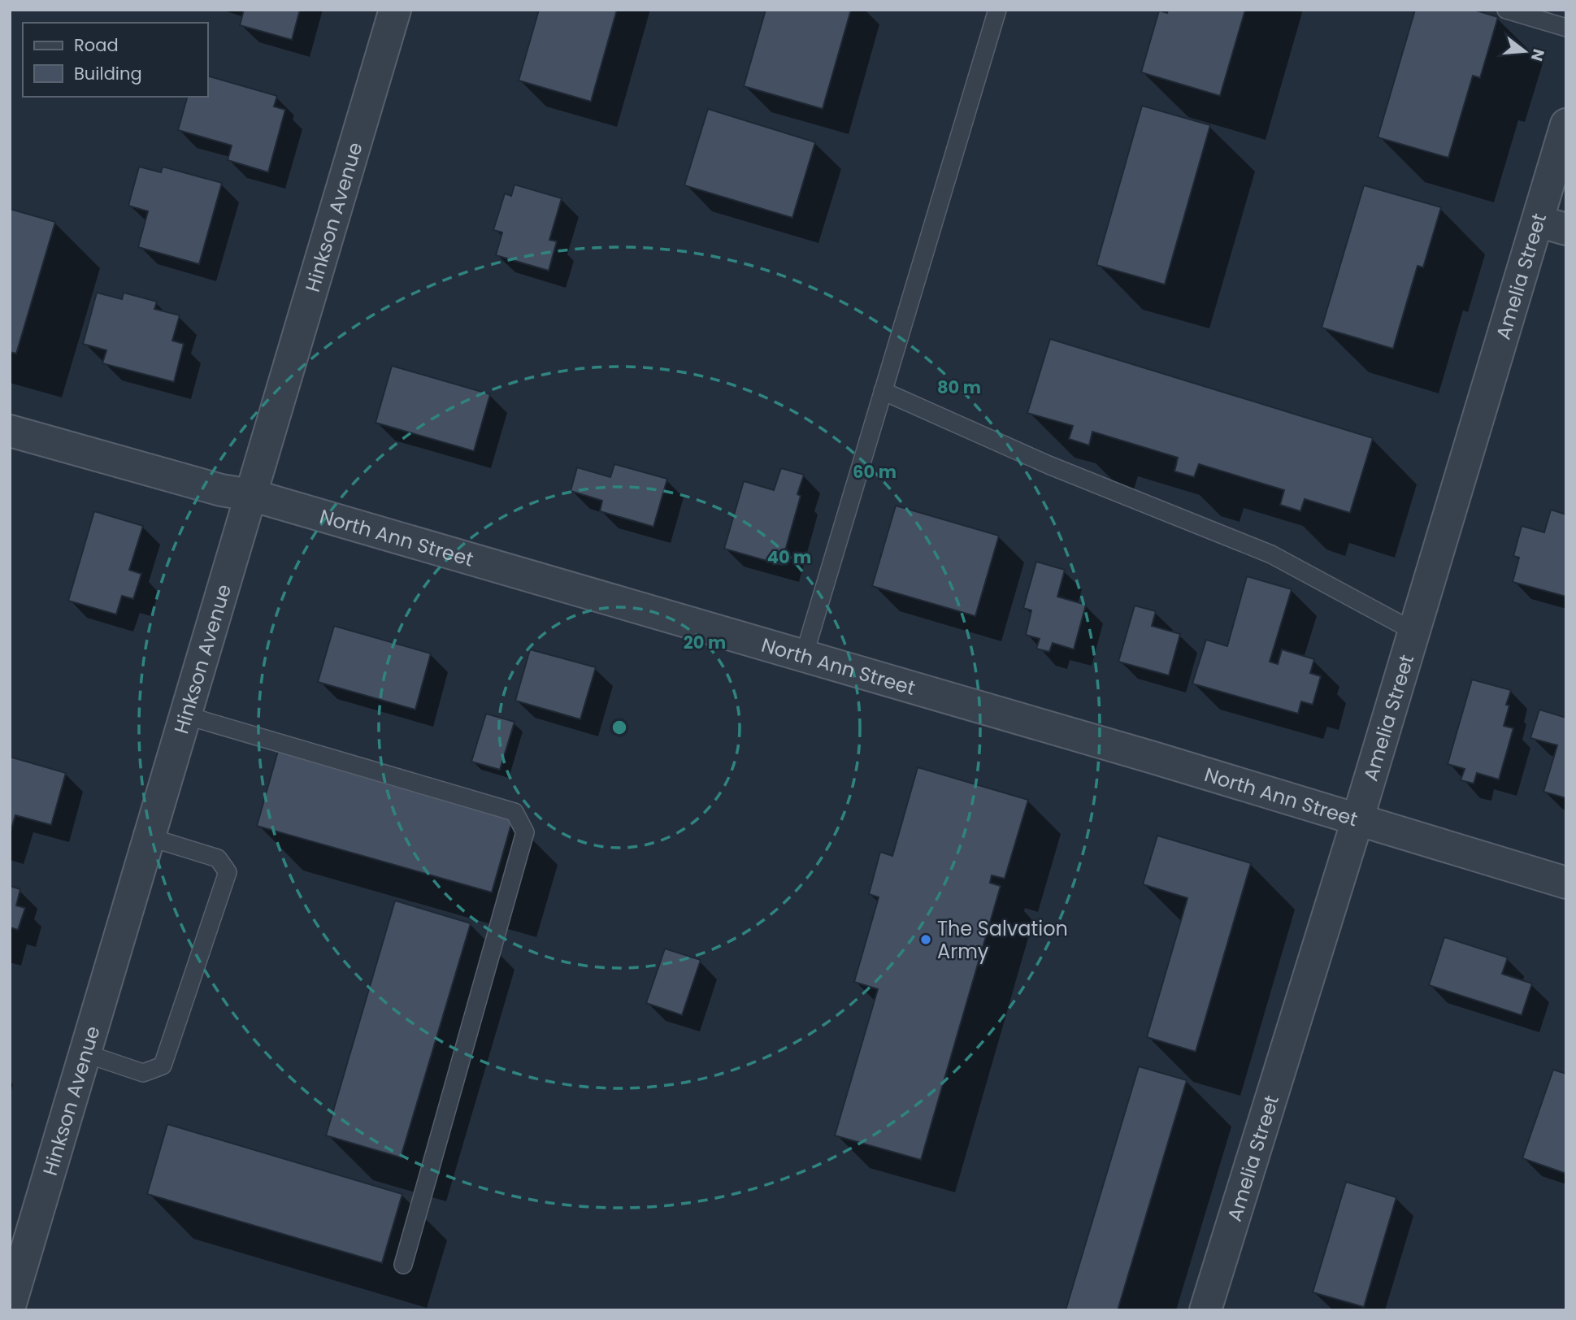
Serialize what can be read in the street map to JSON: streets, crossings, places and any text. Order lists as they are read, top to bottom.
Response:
{
  "streets": {
    "street": ["Hinkson Avenue", "Amelia Street", "North Ann Street"]
  },
  "crossings": [
    ["Hinkson Avenue", "North Ann Street"],
    ["Amelia Street", "North Ann Street"]
  ],
  "places": ["The Salvation Army"],
  "legend": ["Road", "Building"],
  "north": "right",
  "rings": [
    "80 m",
    "60 m",
    "40 m",
    "20 m"
  ]
}
